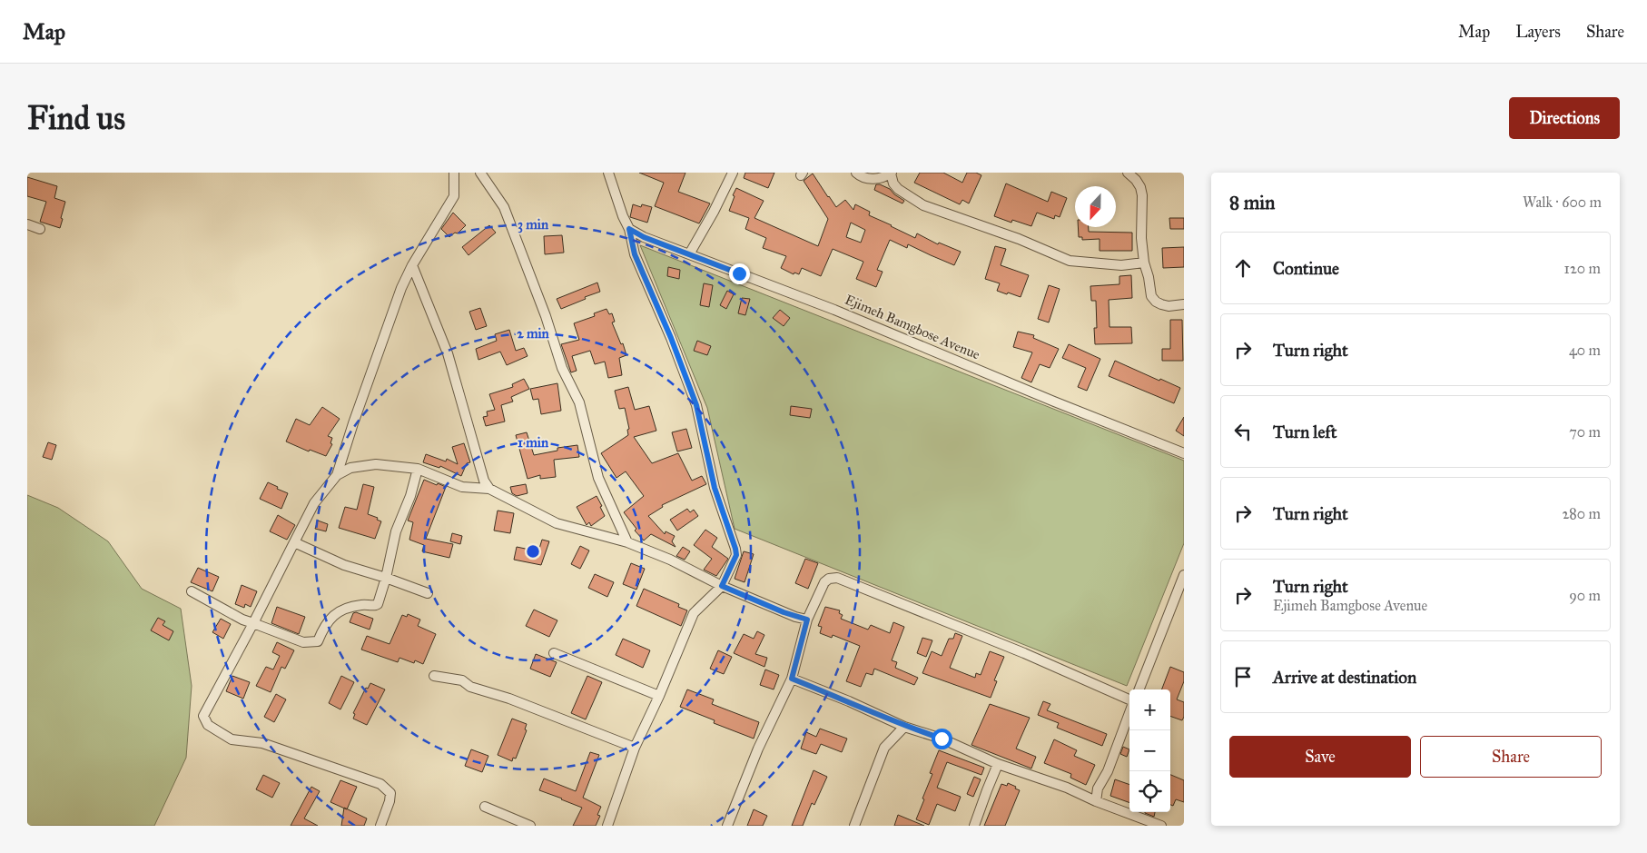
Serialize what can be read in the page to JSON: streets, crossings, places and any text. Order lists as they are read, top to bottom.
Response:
{
  "streets": {
    "street": ["Ejimeh Bamgbose Avenue"]
  },
  "north": "bottom",
  "page": {
    "header": "Map",
    "nav": ["Map", "Layers", "Share"],
    "buttons": [
      "Directions",
      ["Save", "Share"]
    ],
    "title": "Find us",
    "heading": ["8 min", "Walk · 600 m"],
    "list": [
      ["Continue", "120 m"],
      ["Turn right", "40 m"],
      ["Turn left", "70 m"],
      ["Turn right", "280 m"],
      ["Turn right", "Ejimeh Bamgbose Avenue", "90 m"],
      "Arrive at destination"
    ],
    "map_buttons": ["+", "−"]
  },
  "rings": ["3 min", "2 min", "1 min"]
}
